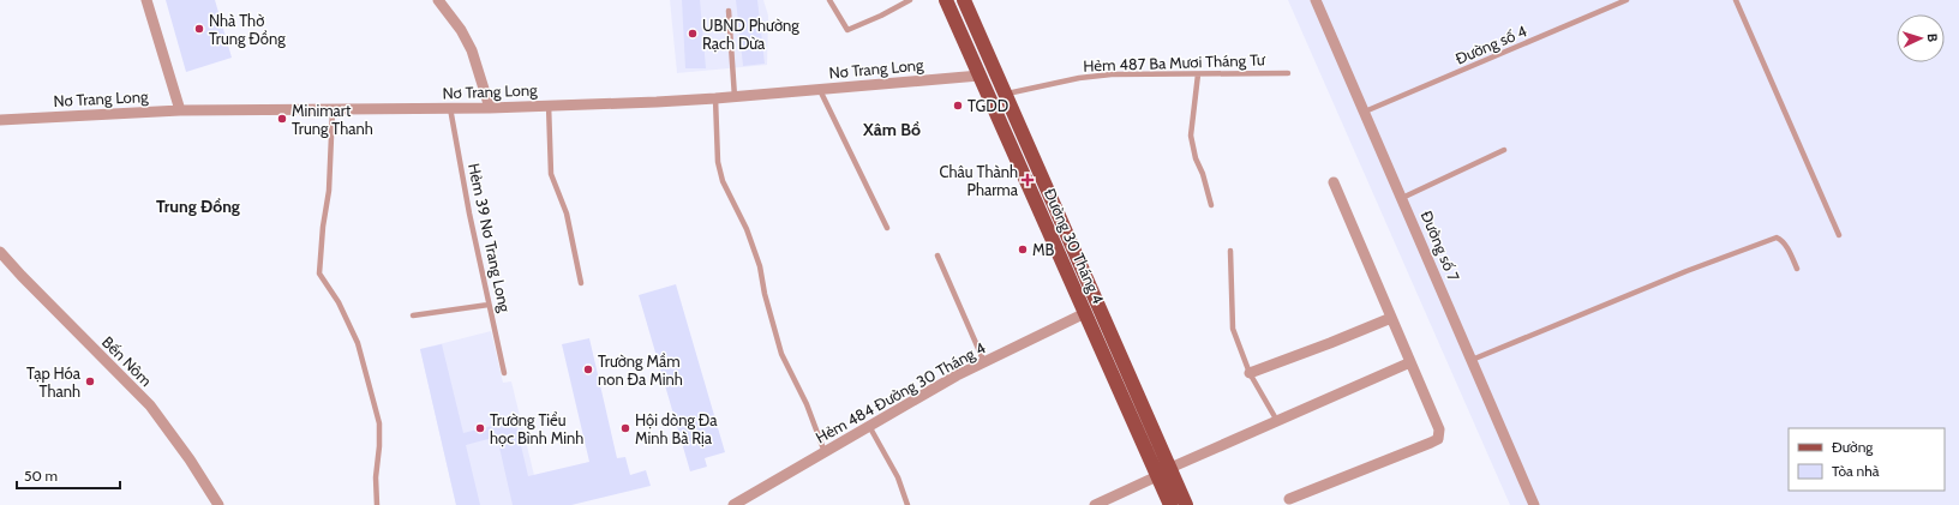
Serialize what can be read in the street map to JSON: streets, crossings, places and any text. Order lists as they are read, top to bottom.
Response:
{
  "streets": {
    "main road": ["Đường 30 Tháng 4"],
    "street": [
      "Nơ Trang Long",
      "Đường số 7",
      "Bến Nôm",
      "Hẻm 484 Đường 30 Tháng 4"
    ],
    "lane": ["Đường số 4", "Hẻm 487 Ba Mươi Tháng Tư", "Hẻm 39 Nơ Trang Long"]
  },
  "crossings": [
    ["Đường số 4", "Đường số 7"],
    ["Hẻm 487 Ba Mươi Tháng Tư", "Đường 30 Tháng 4"],
    ["Nơ Trang Long", "Hẻm 39 Nơ Trang Long"],
    ["Nơ Trang Long", "Đường 30 Tháng 4"],
    ["Đường 30 Tháng 4", "Hẻm 484 Đường 30 Tháng 4"]
  ],
  "districts": ["Xâm Bồ", "Trung Đồng"],
  "places": {
    "other": [
      "Nhà Thờ Trung Đồng",
      "UBND Phường Rạch Dừa",
      "TGDD",
      "Minimart Trung Thanh",
      "MB",
      "Trường Mầm non Đa Minh",
      "Tạp Hóa Thanh",
      "Trường Tiểu học Bình Minh",
      "Hội dòng Đa Minh Bà Rịa"
    ],
    "health": ["Châu Thành Pharma"]
  },
  "legend": ["Đường", "Tòa nhà"],
  "scale_bar": "50 m",
  "north": "right"
}
